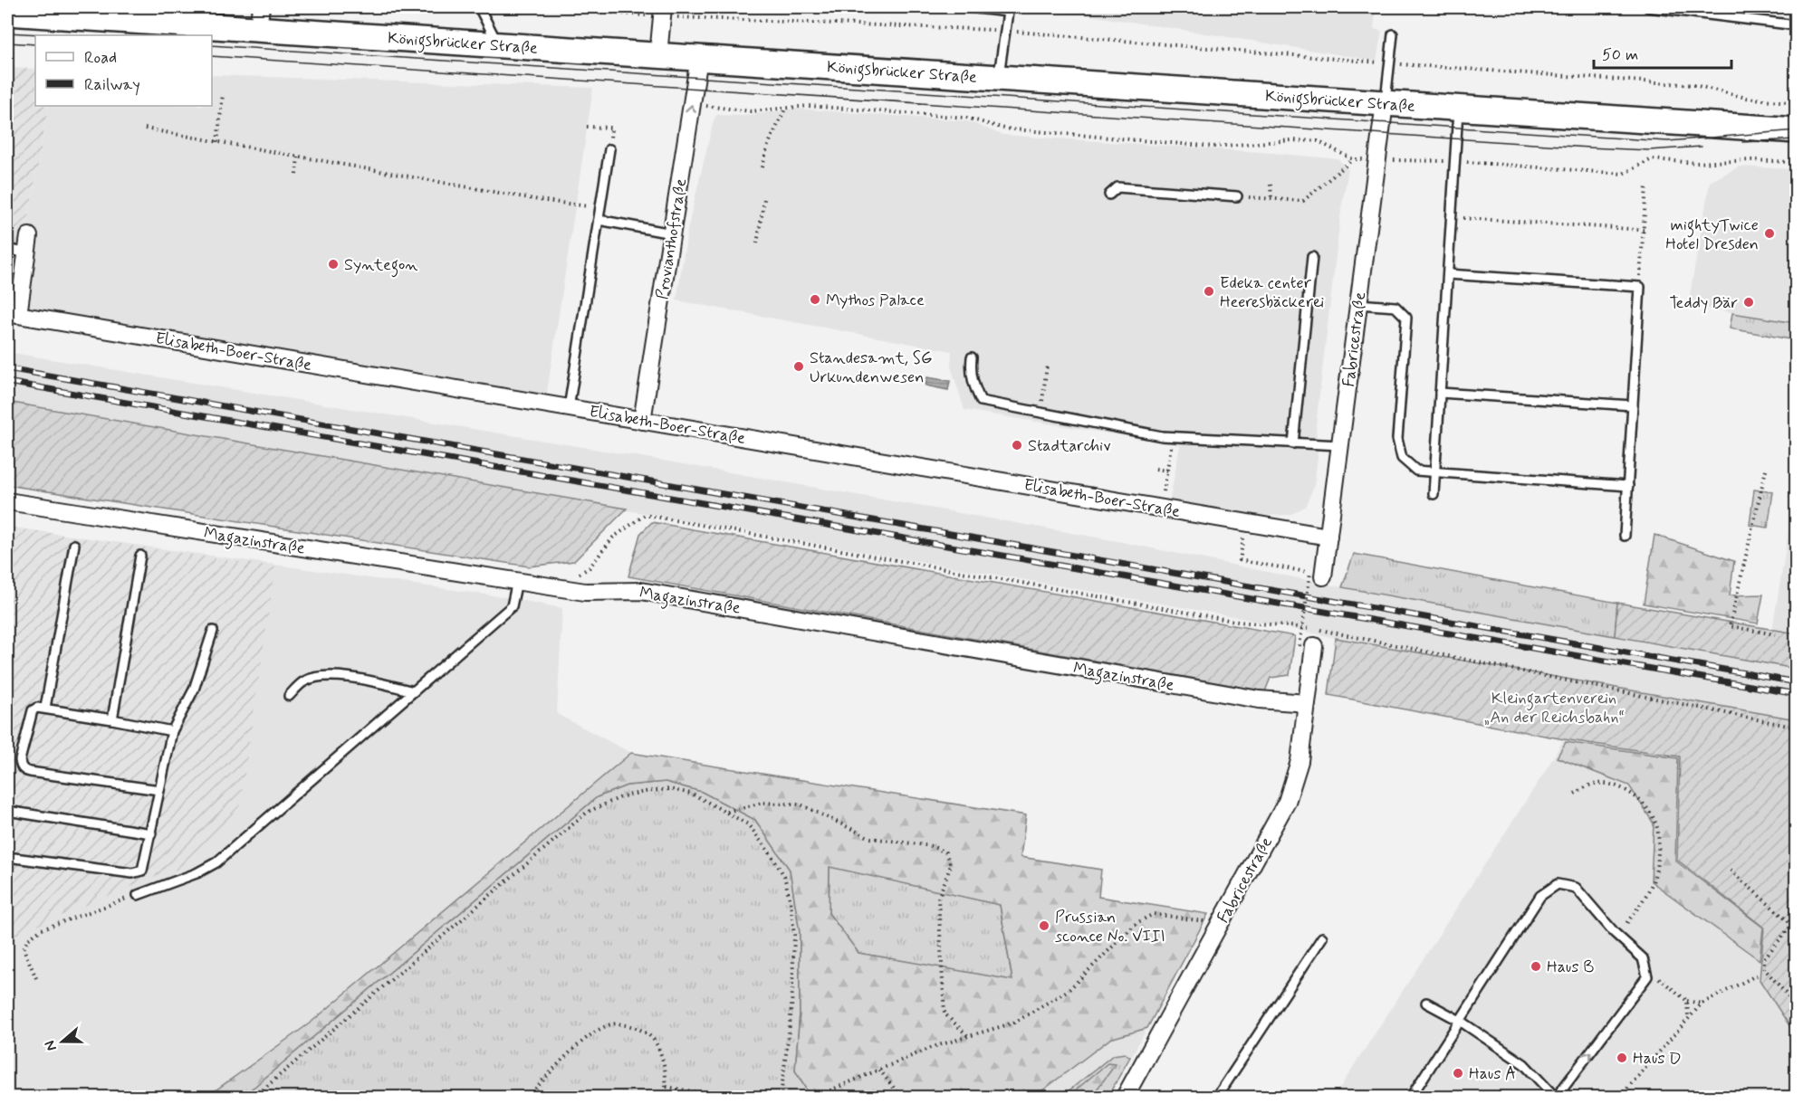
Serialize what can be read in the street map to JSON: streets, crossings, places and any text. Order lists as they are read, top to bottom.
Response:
{
  "streets": {
    "main road": ["Königsbrücker Straße"],
    "street": [
      "Provianthofstraße",
      "Fabricestraße",
      "Elisabeth-Boer-Straße",
      "Magazinstraße"
    ]
  },
  "crossings": [
    ["Königsbrücker Straße", "Provianthofstraße"],
    ["Königsbrücker Straße", "Fabricestraße"],
    ["Provianthofstraße", "Elisabeth-Boer-Straße"],
    ["Fabricestraße", "Elisabeth-Boer-Straße"],
    ["Fabricestraße", "Magazinstraße"]
  ],
  "one_way": ["Provianthofstraße"],
  "parks": ["Kleingartenverein „An der Reichsbahn“"],
  "places": [
    "mightyTwice Hotel Dresden",
    "Syntegon",
    "Edeka center Heeresbäckerei",
    "Mythos Palace",
    "Teddy Bär",
    "Standesamt, SG Urkundenwesen",
    "Stadtarchiv",
    "Prussian sconce No. VIII",
    "Haus B",
    "Haus D",
    "Haus A"
  ],
  "legend": ["Road", "Railway"],
  "scale_bar": "50 m",
  "north": "left"
}
